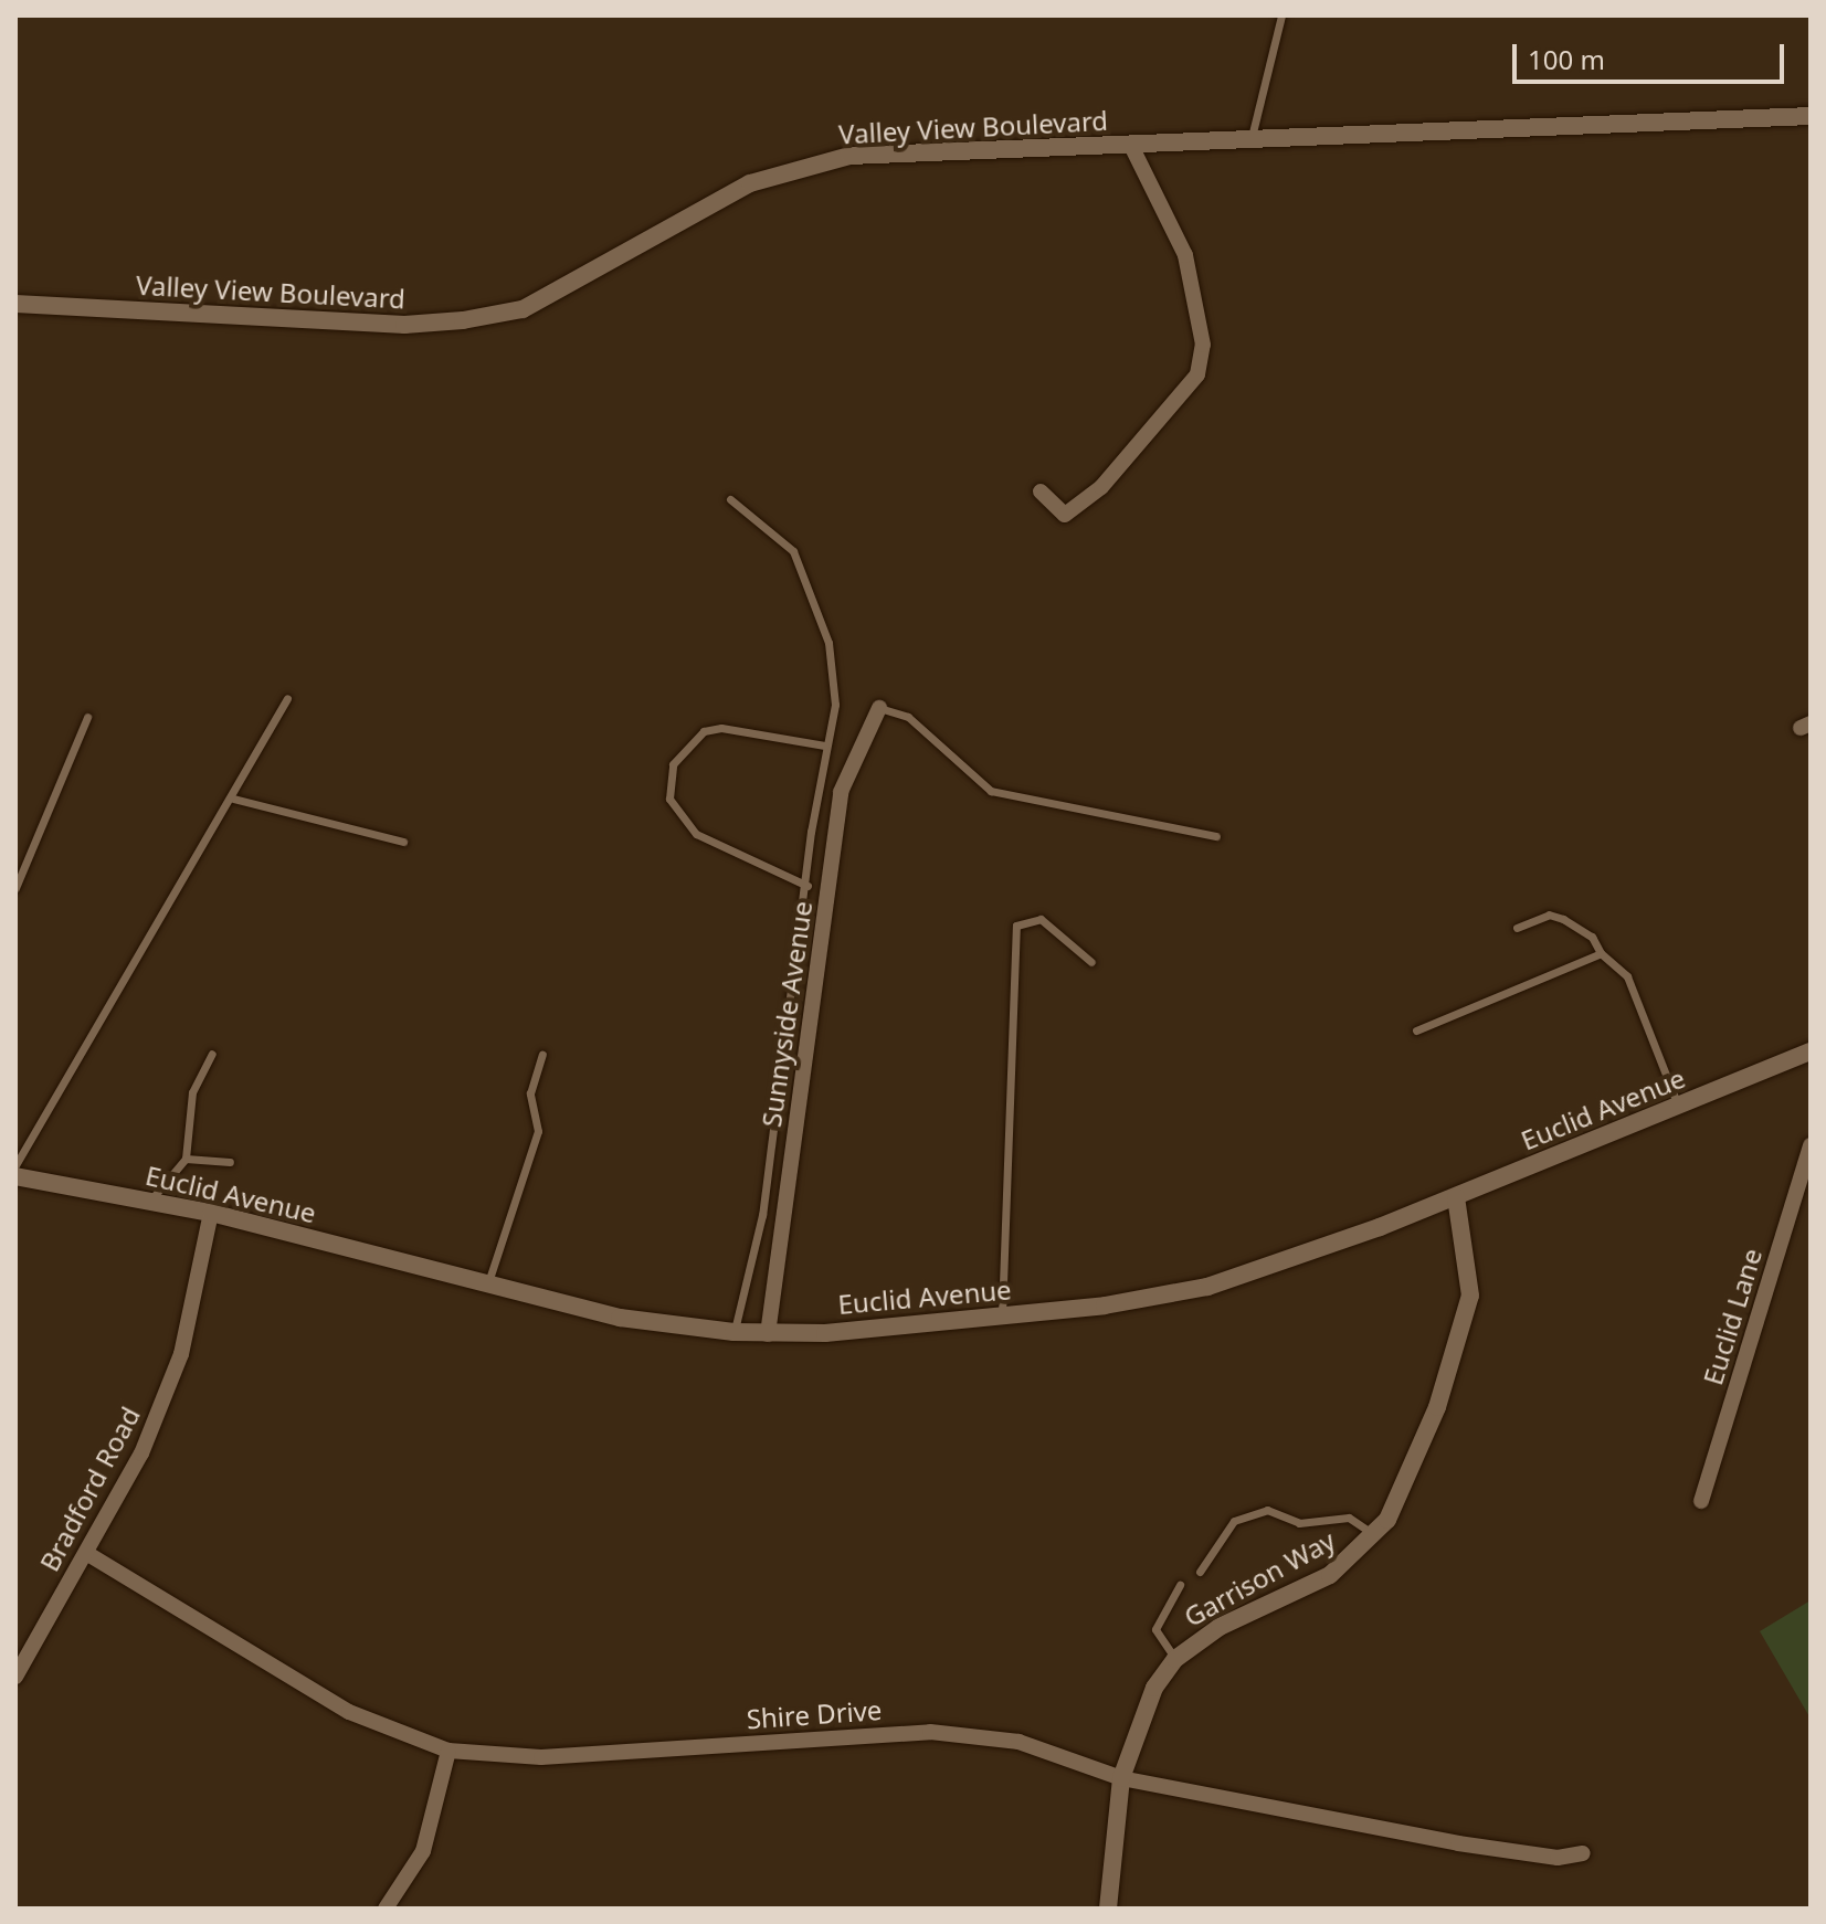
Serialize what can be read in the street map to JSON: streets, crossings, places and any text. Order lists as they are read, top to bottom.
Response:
{
  "streets": {
    "street": [
      "Valley View Boulevard",
      "Sunnyside Avenue",
      "Euclid Avenue",
      "Euclid Lane",
      "Bradford Road",
      "Garrison Way",
      "Shire Drive"
    ]
  },
  "crossings": [
    ["Sunnyside Avenue", "Euclid Avenue"],
    ["Euclid Avenue", "Bradford Road"],
    ["Euclid Avenue", "Garrison Way"],
    ["Bradford Road", "Shire Drive"],
    ["Garrison Way", "Shire Drive"]
  ],
  "scale_bar": "100 m"
}
